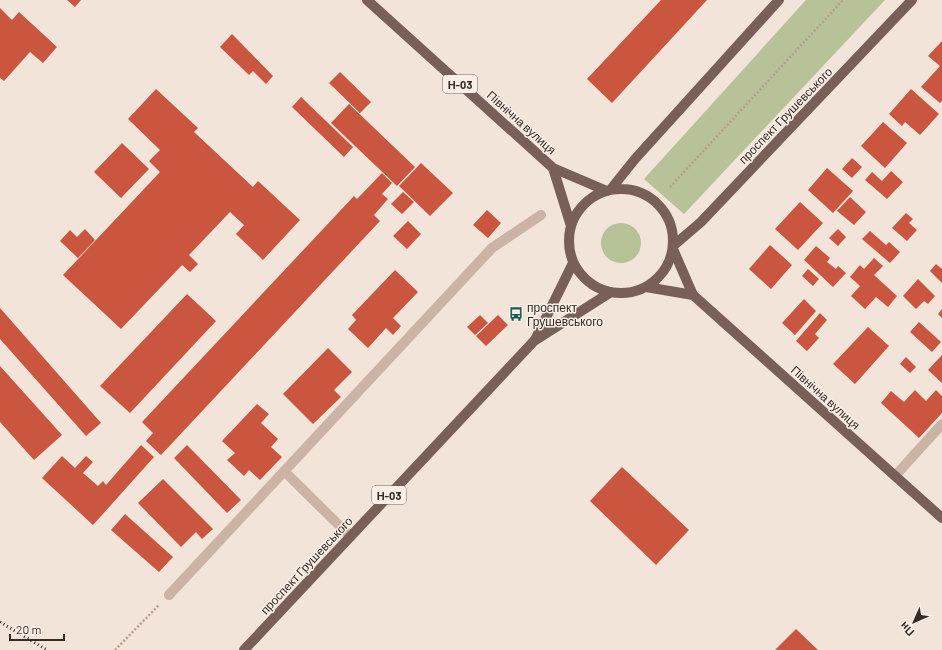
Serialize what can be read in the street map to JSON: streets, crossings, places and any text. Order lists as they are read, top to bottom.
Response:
{
  "streets": {
    "main road": ["Н-03", "проспект Грушевського", "Північна вулиця"]
  },
  "crossings": [
    ["Н-03", "проспект Грушевського"],
    ["Н-03", "Північна вулиця"],
    ["проспект Грушевського", "Північна вулиця"]
  ],
  "places": {
    "bus stop": ["проспект Грушевського"]
  },
  "scale_bar": "20 m",
  "north": "bottom left"
}
